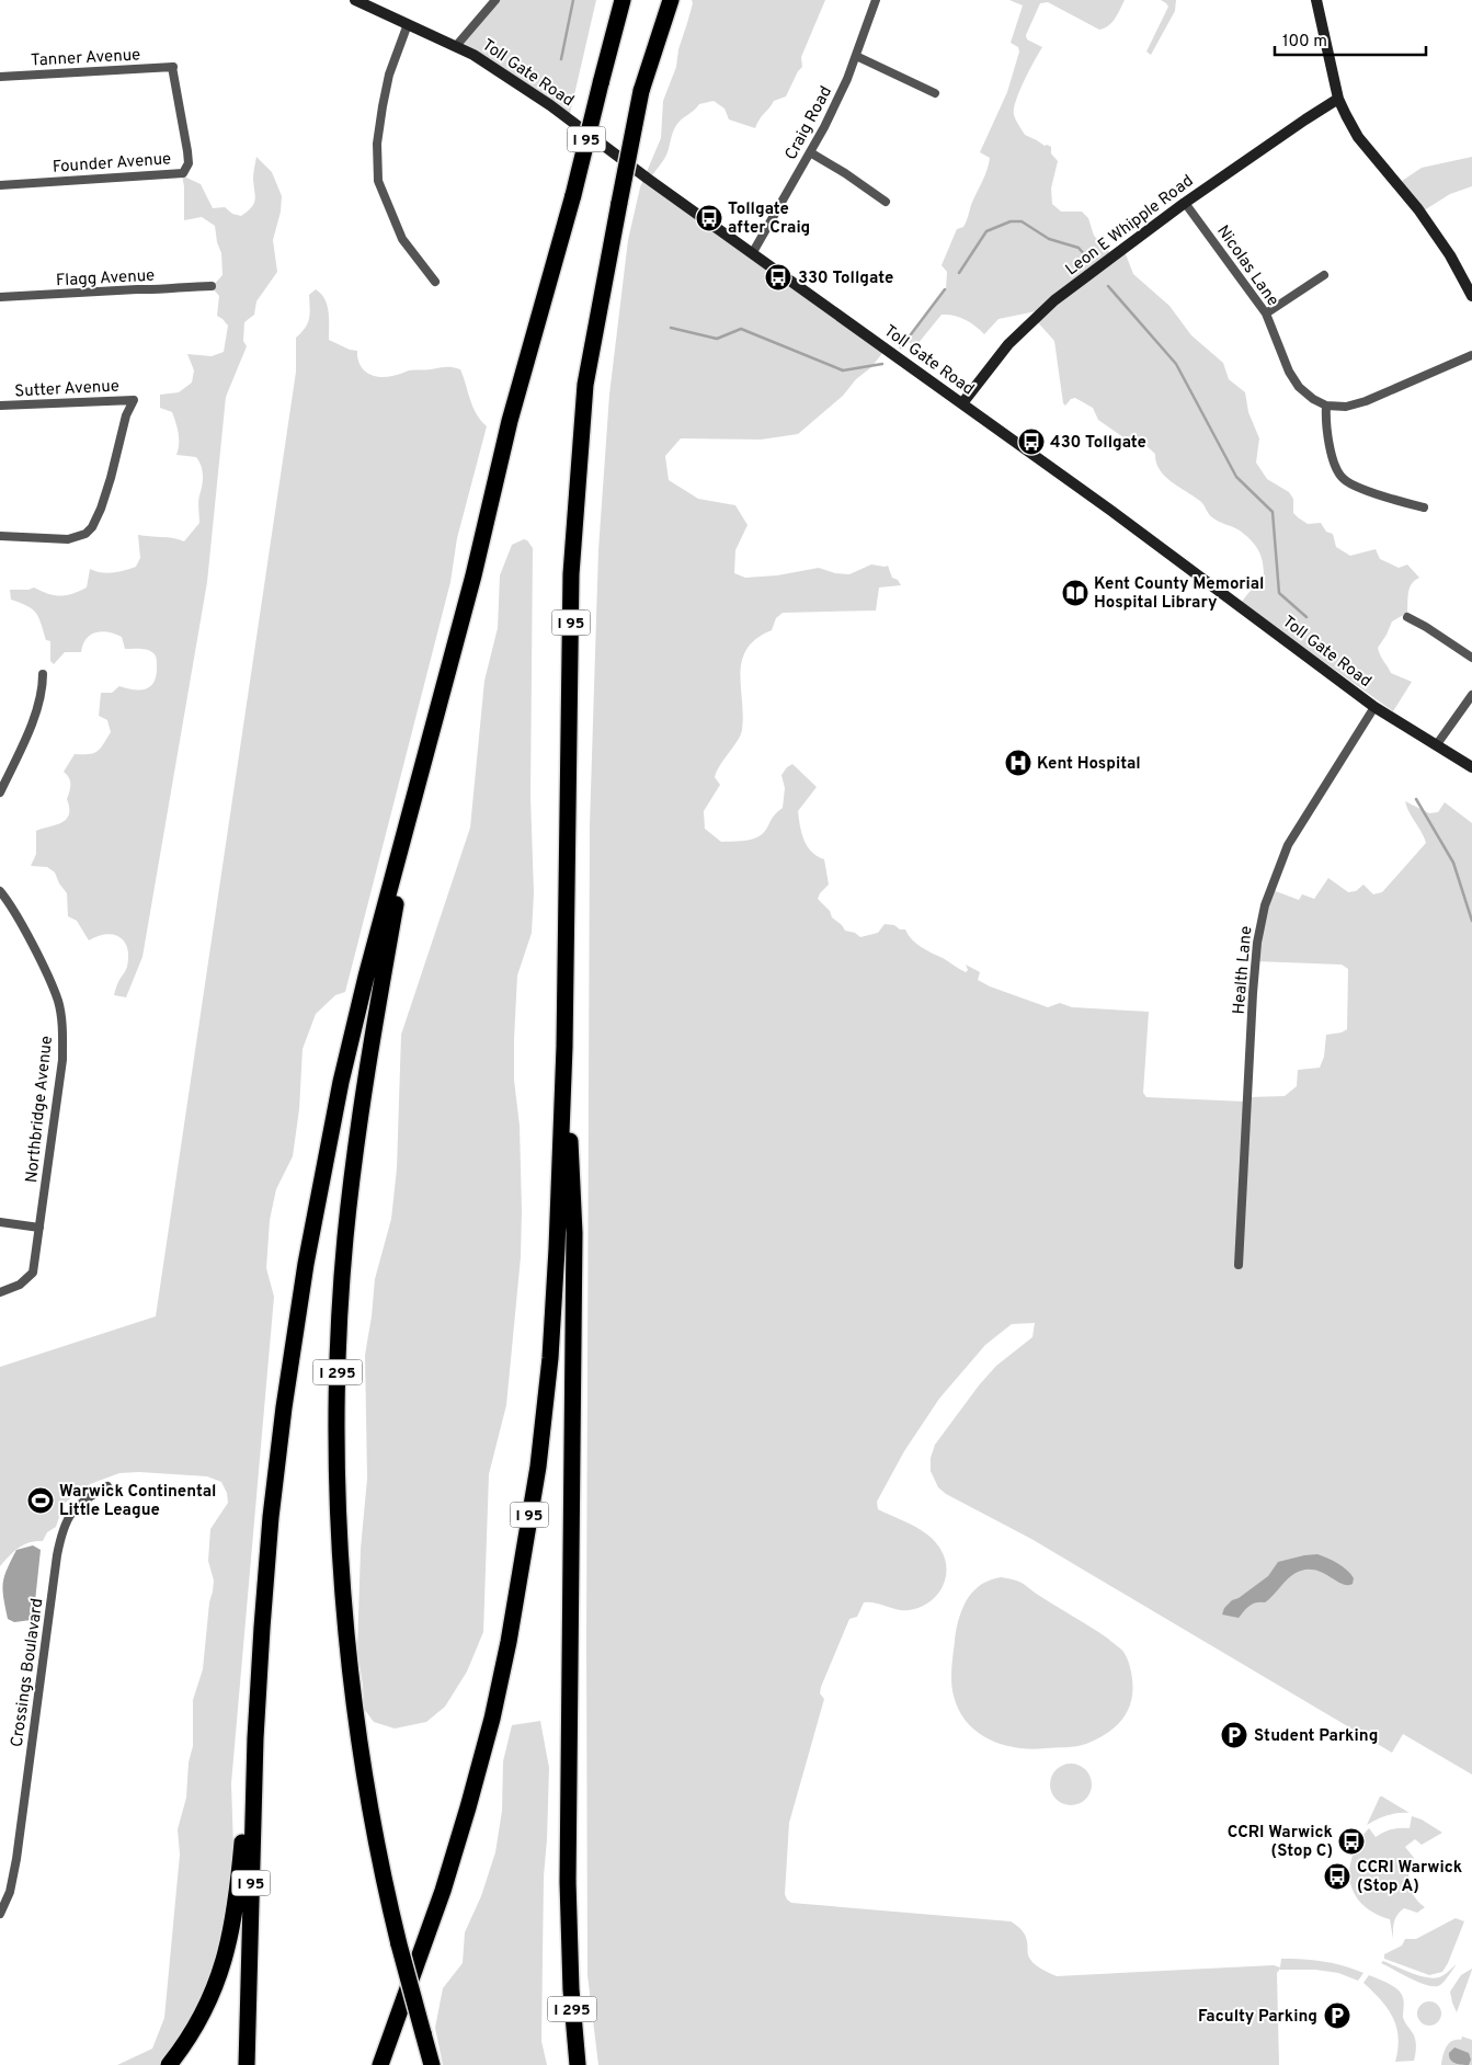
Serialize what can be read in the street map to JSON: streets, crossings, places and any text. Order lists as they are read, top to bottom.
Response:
{
  "streets": {
    "highway": ["I 95", "I 295"],
    "main road": ["Toll Gate Road", "Leon E Whipple Road"],
    "street": [
      "Tanner Avenue",
      "Craig Road",
      "Founder Avenue",
      "Nicolas Lane",
      "Flagg Avenue",
      "Sutter Avenue",
      "Health Lane",
      "Northbridge Avenue",
      "Crossings Boulavard"
    ]
  },
  "crossings": [
    ["Tanner Avenue", "Founder Avenue"],
    ["Toll Gate Road", "Craig Road"],
    ["Toll Gate Road", "Leon E Whipple Road"],
    ["Toll Gate Road", "Health Lane"],
    ["I 95", "I 295"],
    ["Leon E Whipple Road", "Nicolas Lane"]
  ],
  "places": {
    "bus stop": [
      "Tollgate after Craig",
      "330 Tollgate",
      "430 Tollgate",
      "CCRI Warwick (Stop C)",
      "CCRI Warwick (Stop A)"
    ],
    "library": ["Kent County Memorial Hospital Library"],
    "hospital": ["Kent Hospital"],
    "sports": ["Warwick Continental Little League"],
    "parking": ["Student Parking", "Faculty Parking"]
  },
  "scale_bar": "100 m"
}
